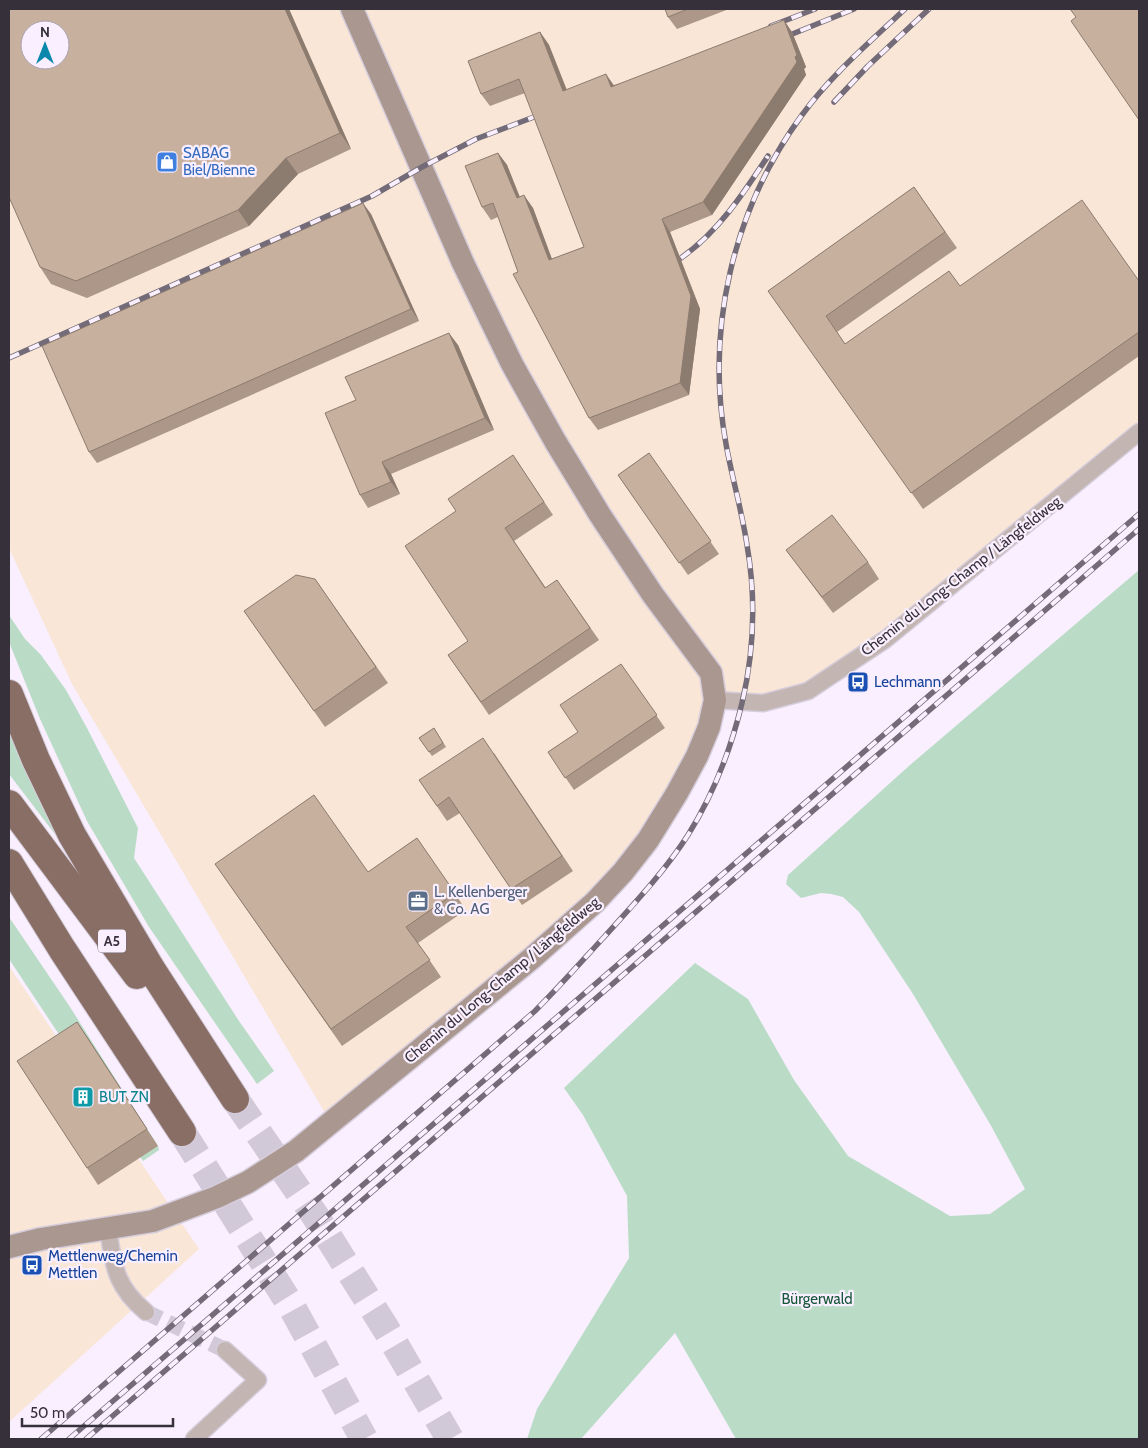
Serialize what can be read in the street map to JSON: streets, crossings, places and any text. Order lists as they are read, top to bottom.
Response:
{
  "streets": {
    "highway": ["A5"],
    "main road": ["Chemin du Long-Champ / Längfeldweg"]
  },
  "parks": ["Bürgerwald"],
  "places": {
    "shop": ["SABAG Biel/Bienne"],
    "bus stop": ["Lechmann", "Mettlenweg/Chemin Mettlen"],
    "office": ["L. Kellenberger & Co. AG"],
    "building": ["BUT ZN"]
  },
  "scale_bar": "50 m",
  "north": "top"
}
